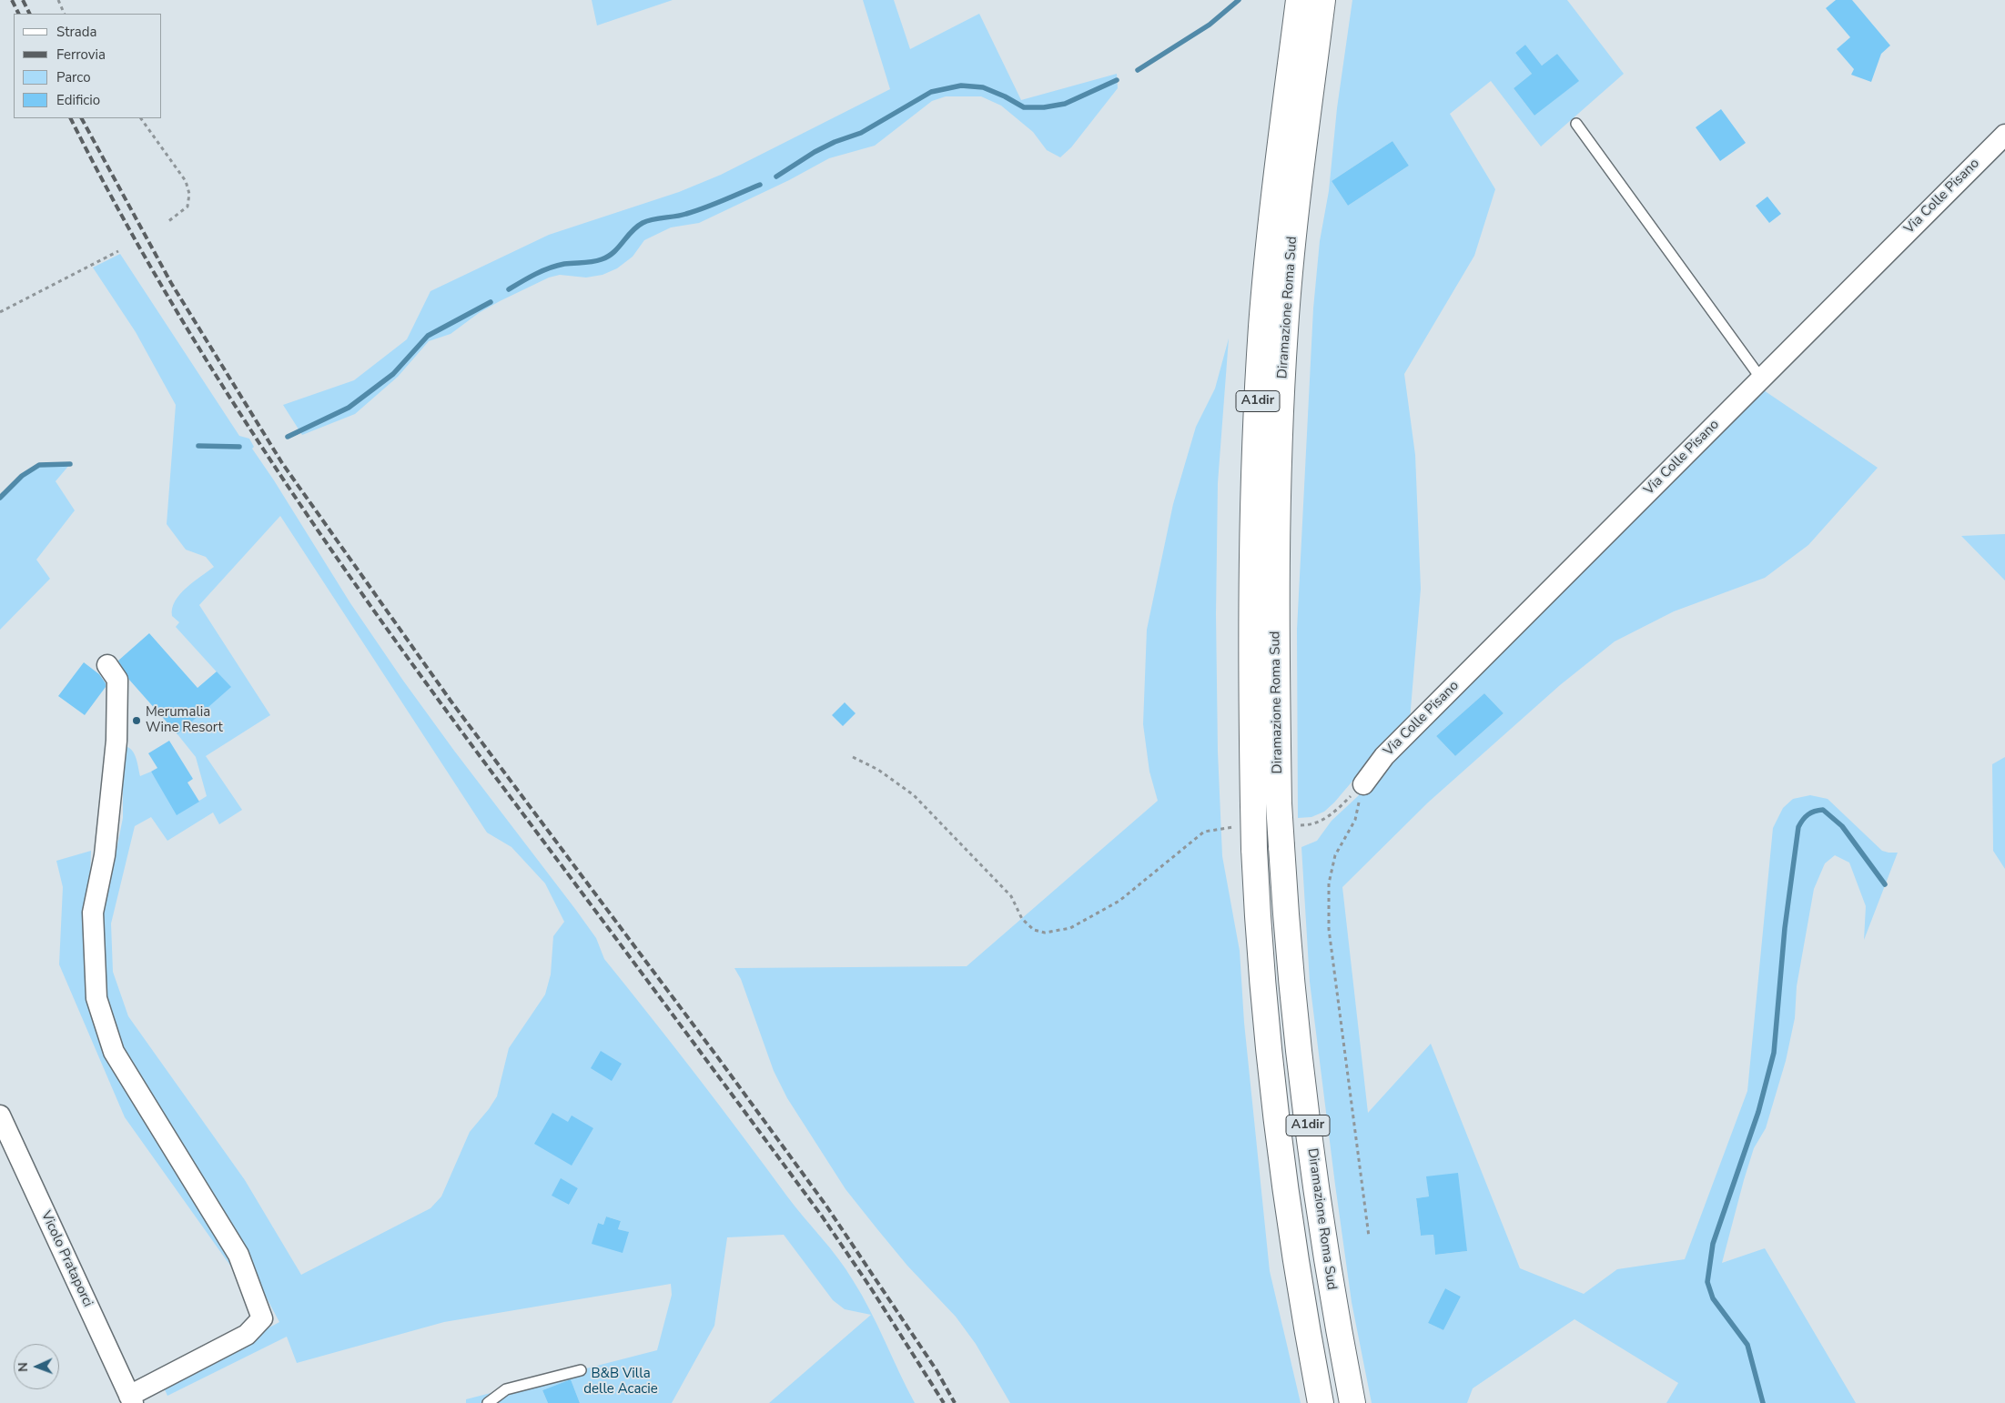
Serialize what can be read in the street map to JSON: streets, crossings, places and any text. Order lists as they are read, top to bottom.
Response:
{
  "streets": {
    "highway": ["Diramazione Roma Sud", "A1dir"],
    "street": ["Via Colle Pisano", "Vicolo Prataporci"]
  },
  "parks": ["B&B Villa delle Acacie"],
  "places": ["Merumalia Wine Resort"],
  "legend": [
    "Strada",
    "Ferrovia",
    "Parco",
    "Edificio"
  ],
  "north": "left"
}
